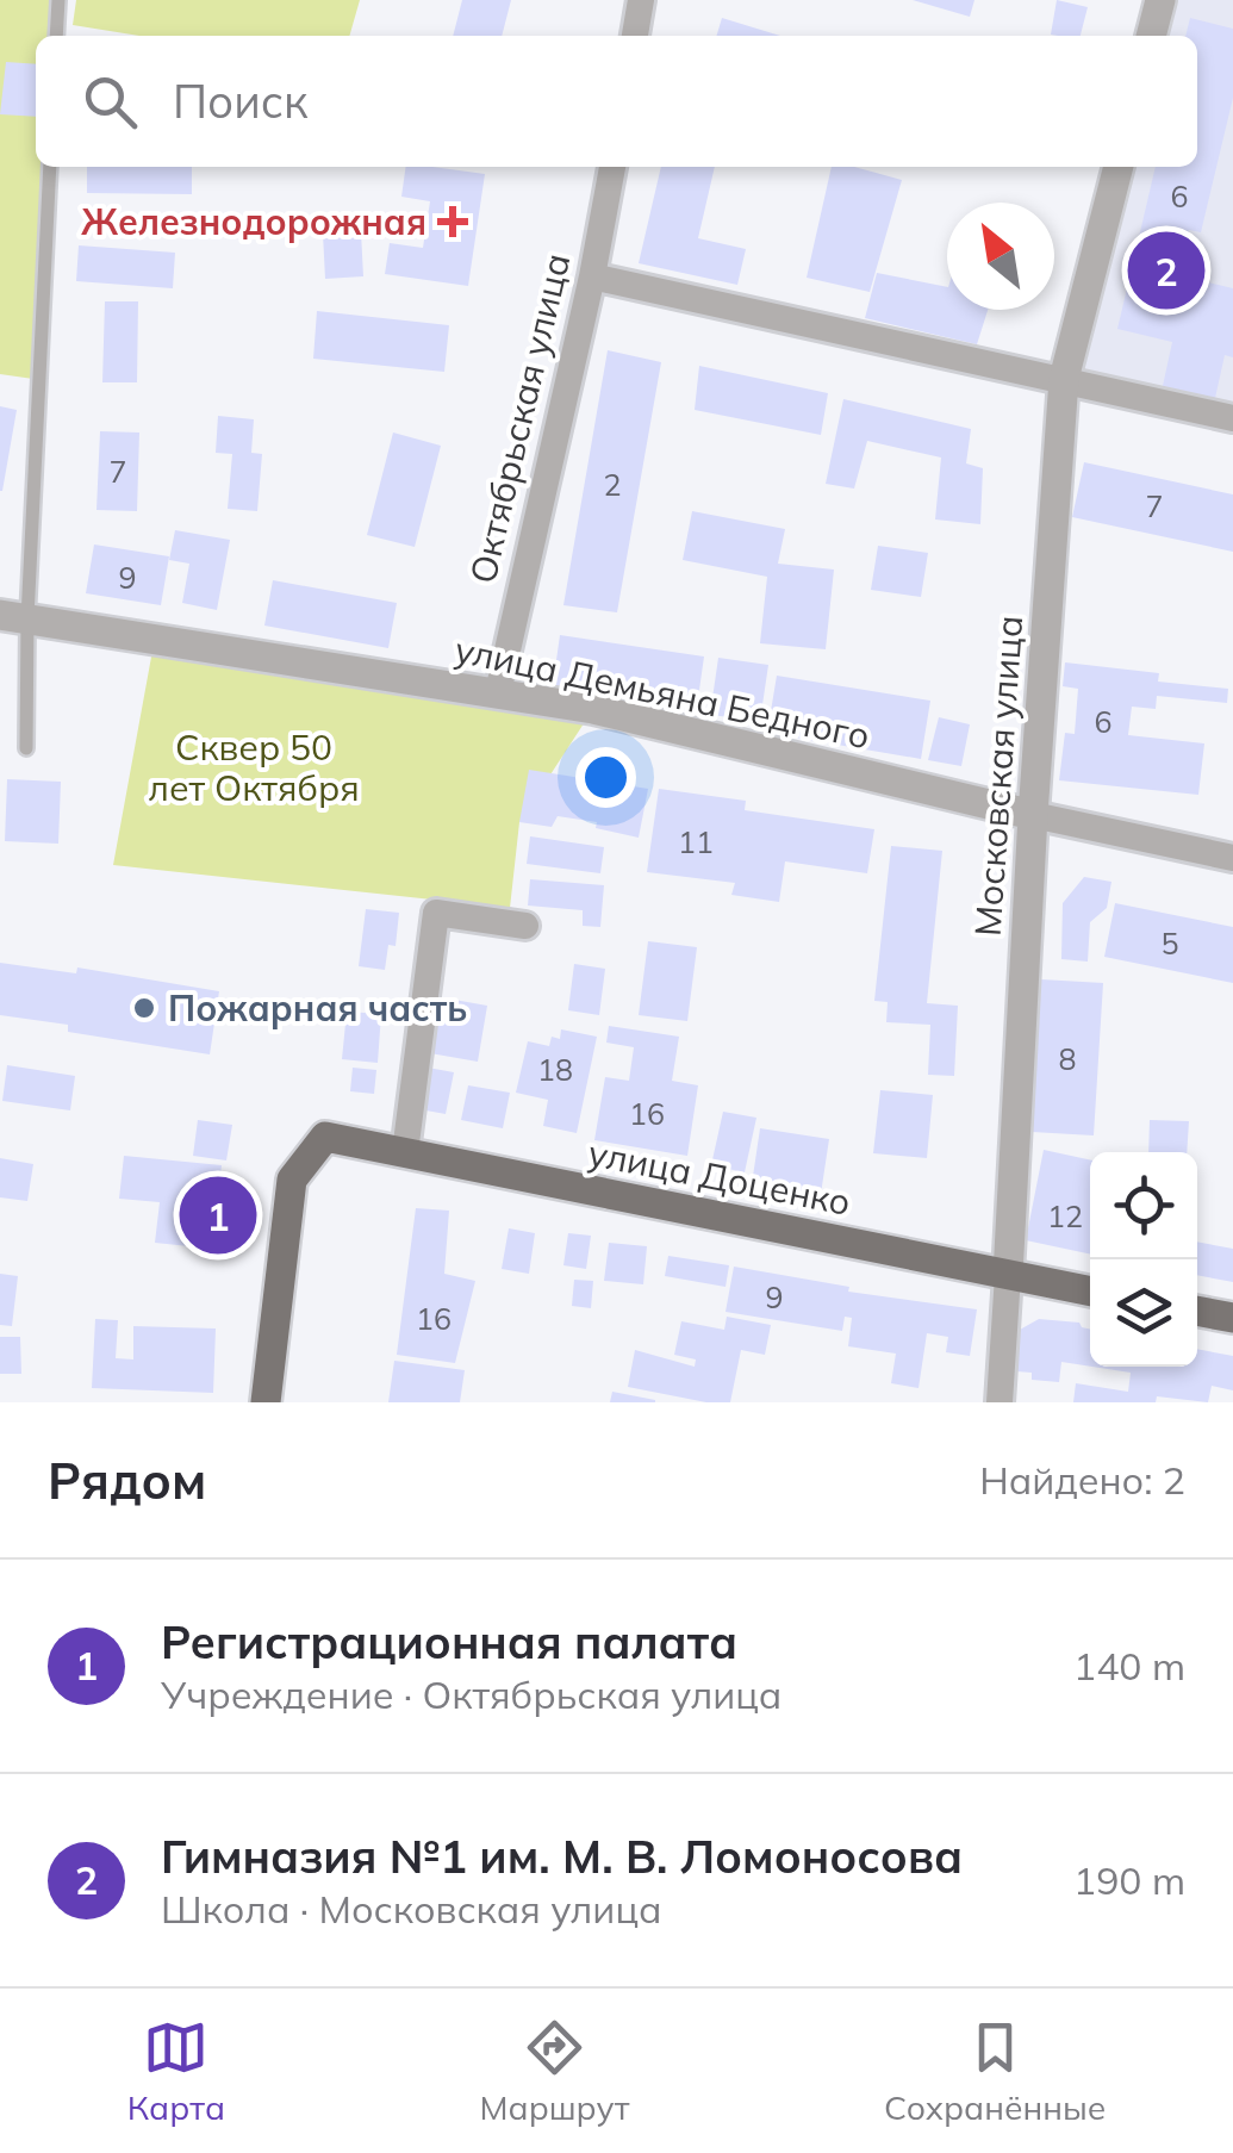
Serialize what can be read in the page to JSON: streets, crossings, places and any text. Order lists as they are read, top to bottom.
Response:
{
  "streets": {
    "main road": ["улица Доценко"],
    "street": ["Октябрьская улица", "улица Демьяна Бедного", "Московская улица"]
  },
  "crossings": [
    ["Октябрьская улица", "улица Демьяна Бедного"],
    ["улица Демьяна Бедного", "Московская улица"],
    ["Московская улица", "улица Доценко"]
  ],
  "parks": ["Сквер 50 лет Октября"],
  "places": {
    "health": ["Железнодорожная"],
    "other": ["Пожарная часть"]
  },
  "house_numbers": [
    "6",
    "7",
    "2",
    "7",
    "9",
    "6",
    "11",
    "5",
    "8",
    "18",
    "16",
    "12",
    "9",
    "16"
  ],
  "north": "top left",
  "page": {
    "search": "Поиск",
    "pins": ["2", "1"],
    "heading": ["Рядом", "Найдено: 2"],
    "list": [
      {
        "mark": "1",
        "name": "Регистрационная палата",
        "note": "Учреждение · Октябрьская улица",
        "value": "140 m"
      },
      {
        "mark": "2",
        "name": "Гимназия №1 им. М. В. Ломоносова",
        "note": "Школа · Московская улица",
        "value": "190 m"
      }
    ],
    "nav": ["Карта", "Маршрут", "Сохранённые"]
  }
}
